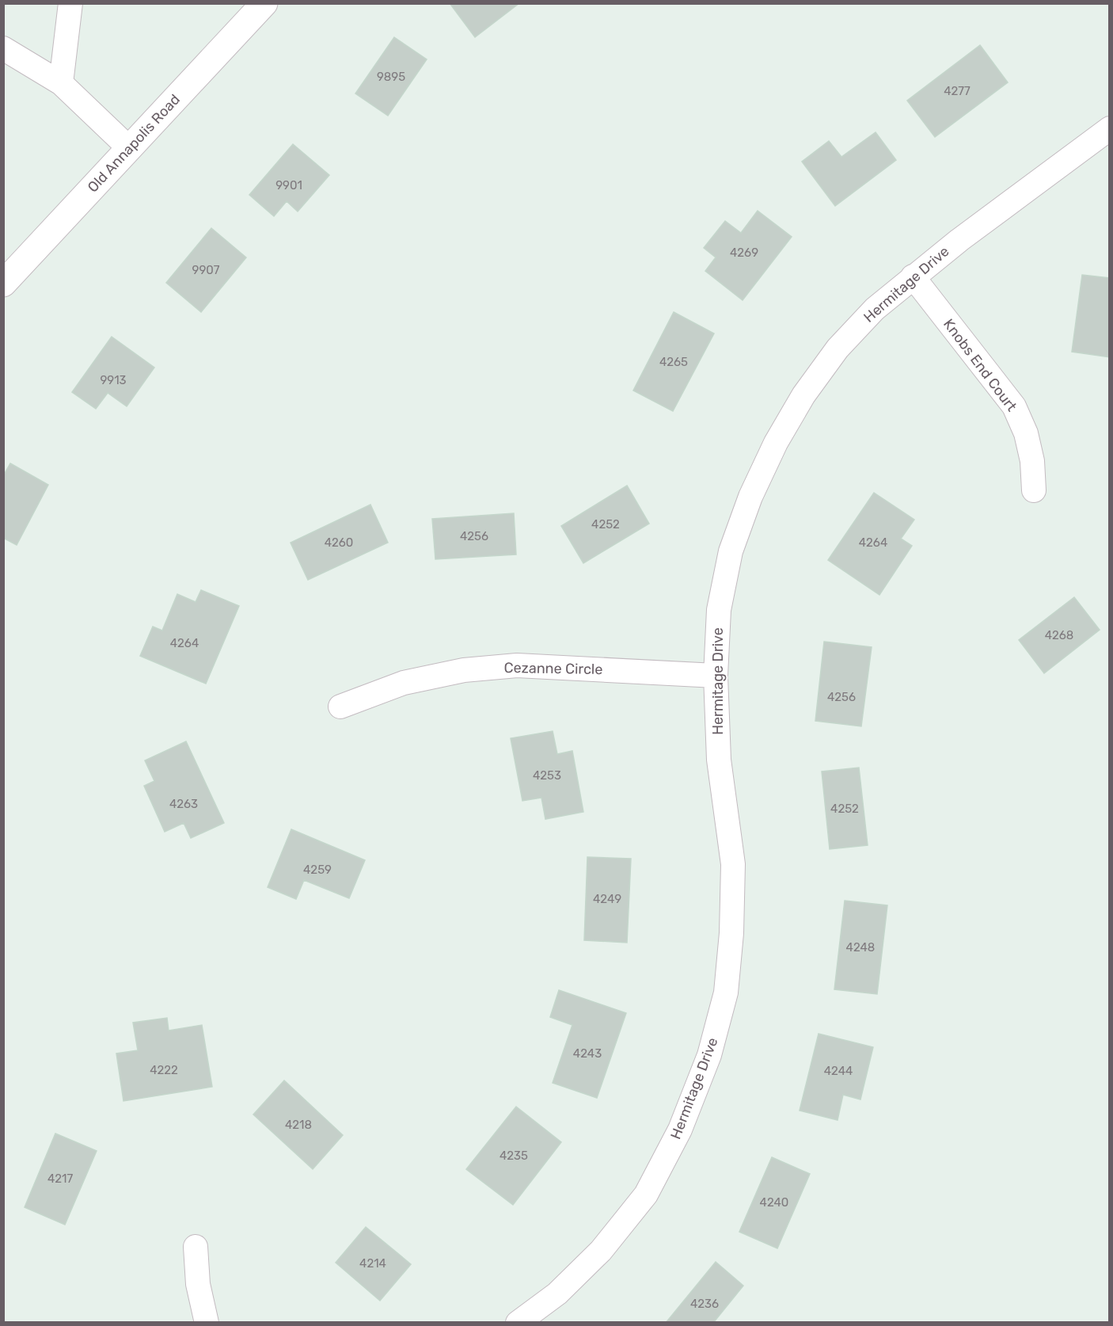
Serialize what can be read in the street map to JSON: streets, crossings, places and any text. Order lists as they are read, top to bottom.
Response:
{
  "streets": {
    "street": [
      "Old Annapolis Road",
      "Hermitage Drive",
      "Knobs End Court",
      "Cezanne Circle"
    ]
  },
  "crossings": [
    ["Hermitage Drive", "Knobs End Court"],
    ["Hermitage Drive", "Cezanne Circle"]
  ],
  "house_numbers": [
    "9895",
    "4277",
    "9901",
    "4269",
    "9907",
    "4265",
    "9913",
    "4252",
    "4256",
    "4260",
    "4264",
    "4268",
    "4264",
    "4256",
    "4253",
    "4263",
    "4252",
    "4259",
    "4249",
    "4248",
    "4243",
    "4222",
    "4244",
    "4218",
    "4235",
    "4217",
    "4240",
    "4214",
    "4236"
  ]
}
